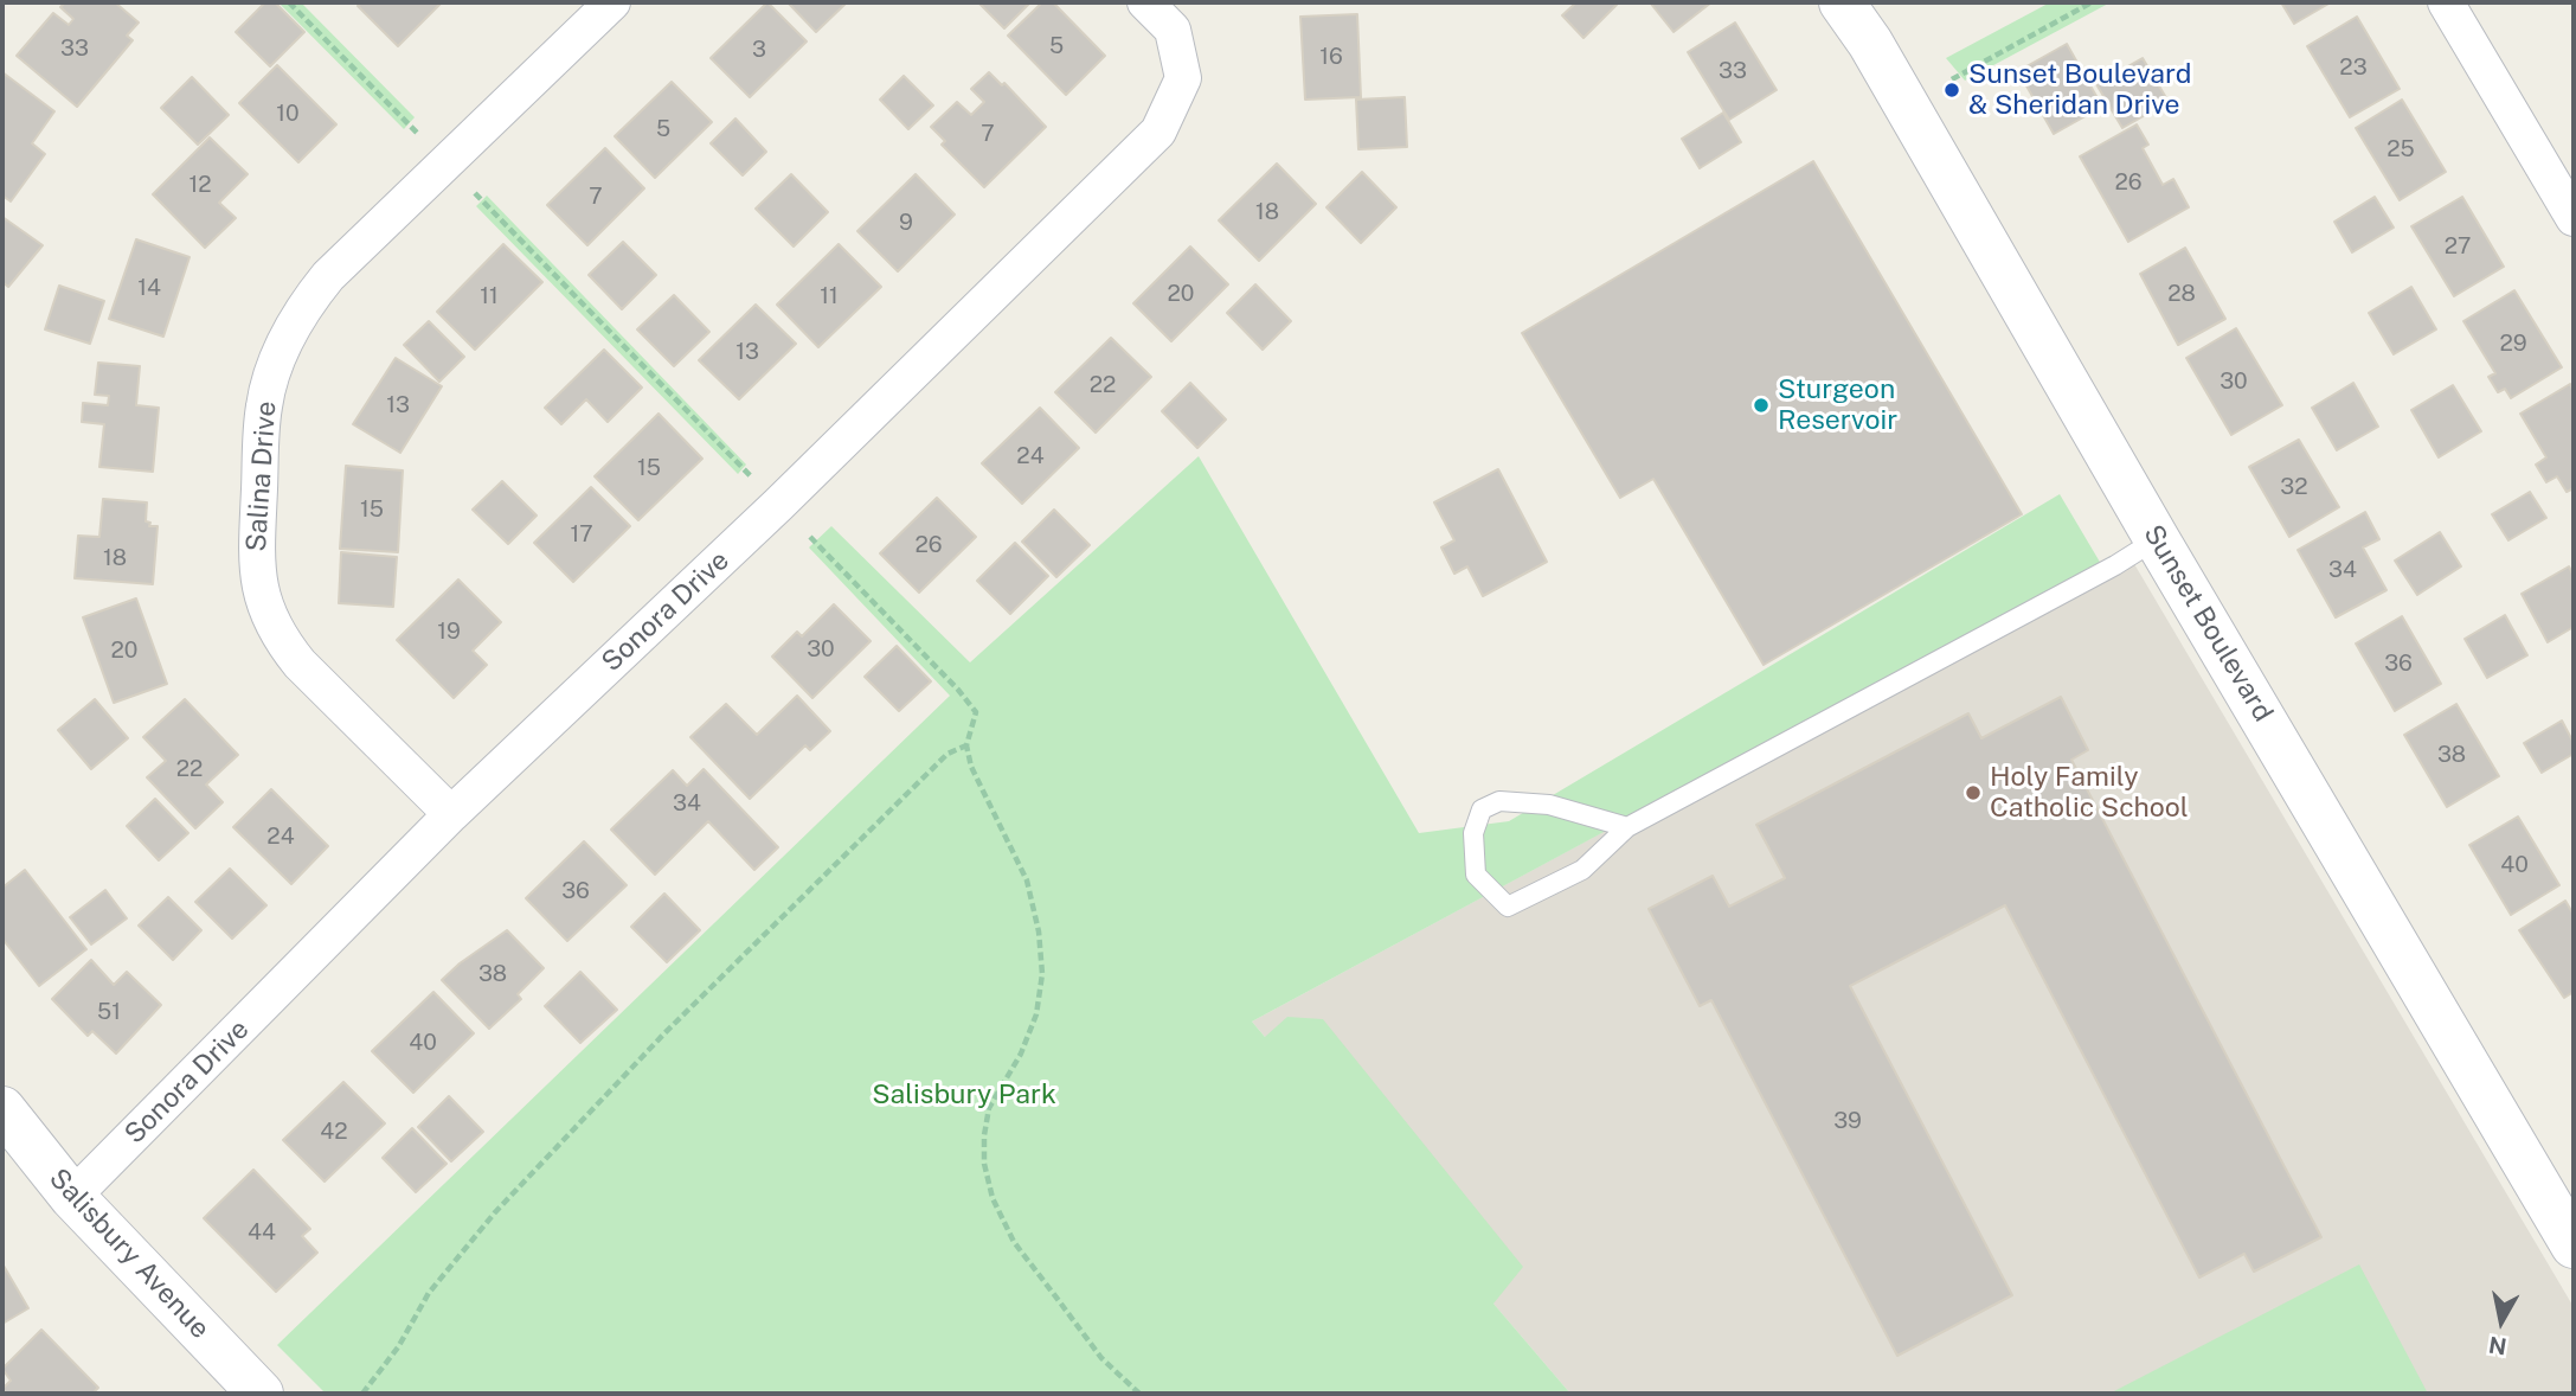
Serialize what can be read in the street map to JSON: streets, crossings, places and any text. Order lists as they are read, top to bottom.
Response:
{
  "streets": {
    "street": [
      "Salina Drive",
      "Sonora Drive",
      "Sunset Boulevard",
      "Salisbury Avenue"
    ]
  },
  "crossings": [
    ["Salina Drive", "Sonora Drive"],
    ["Sonora Drive", "Salisbury Avenue"]
  ],
  "parks": ["Salisbury Park"],
  "places": ["Sunset Boulevard & Sheridan Drive", "Sturgeon Reservoir", "Holy Family Catholic School"],
  "house_numbers": [
    "5",
    "33",
    "3",
    "16",
    "23",
    "33",
    "10",
    "5",
    "7",
    "25",
    "26",
    "12",
    "7",
    "18",
    "9",
    "27",
    "14",
    "20",
    "28",
    "11",
    "11",
    "29",
    "13",
    "30",
    "22",
    "13",
    "24",
    "15",
    "32",
    "15",
    "17",
    "26",
    "18",
    "34",
    "19",
    "30",
    "20",
    "36",
    "38",
    "22",
    "34",
    "24",
    "40",
    "36",
    "38",
    "51",
    "40",
    "39",
    "42",
    "44"
  ],
  "north": "bottom"
}
